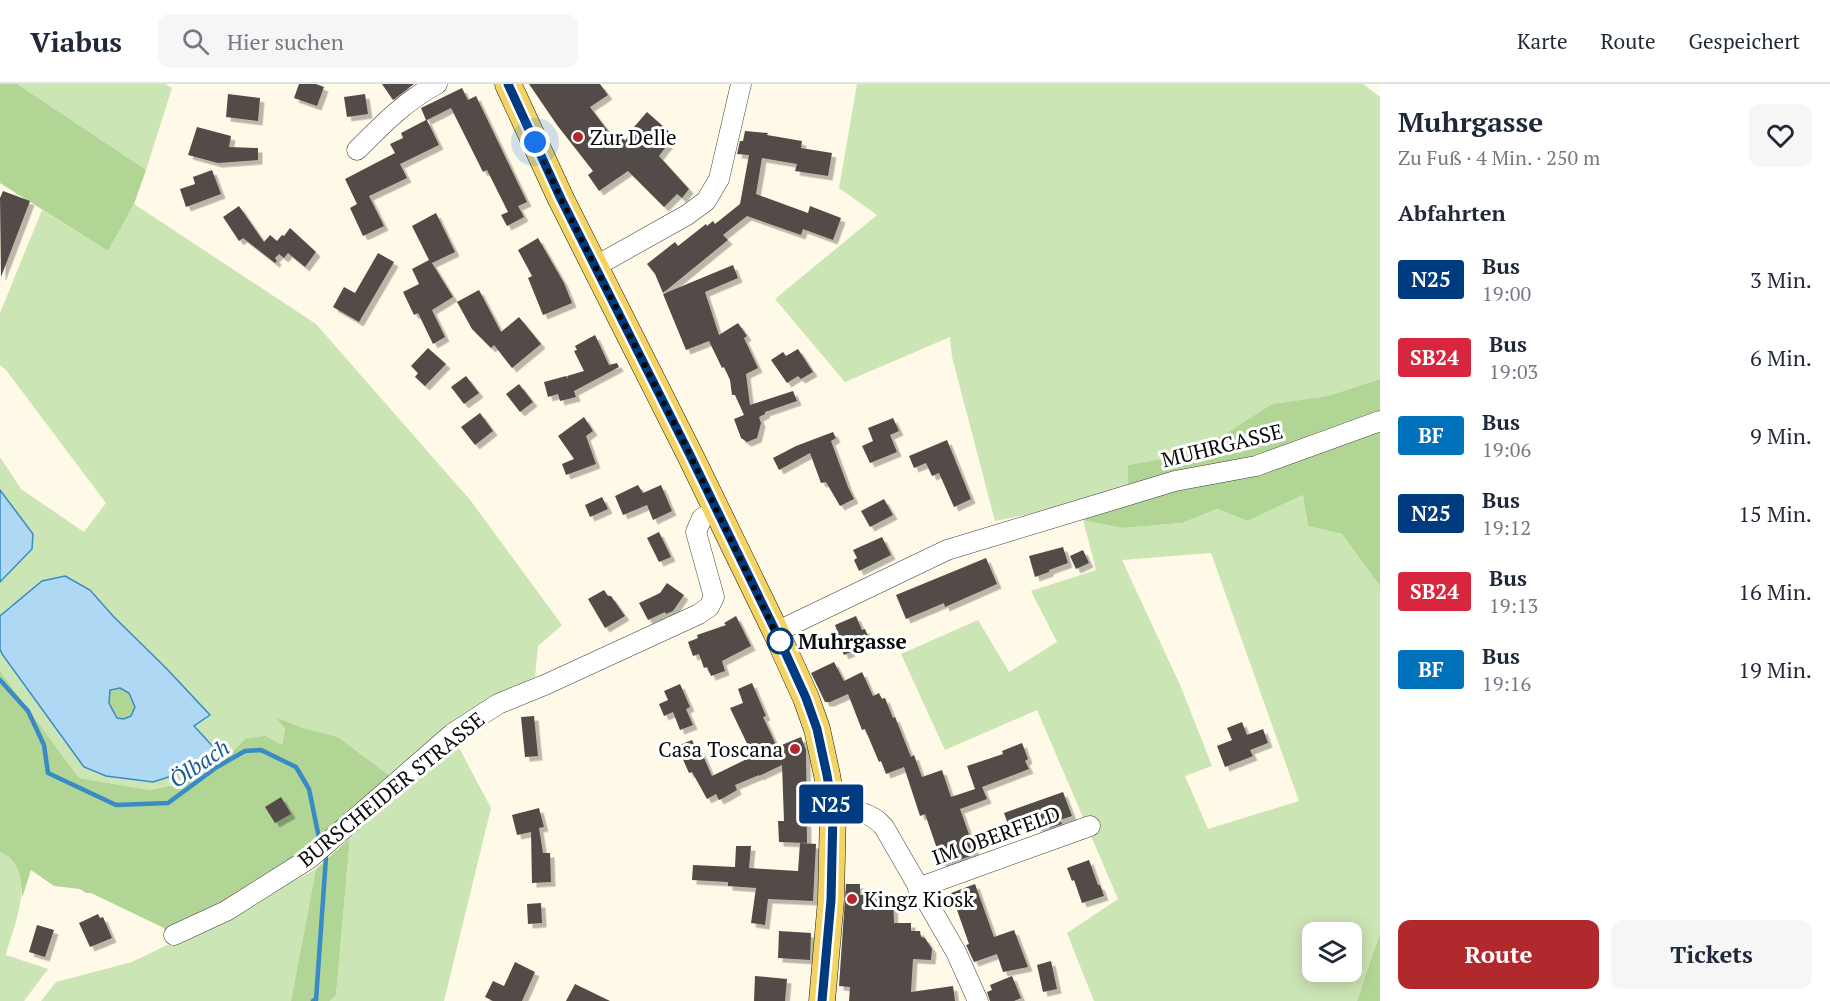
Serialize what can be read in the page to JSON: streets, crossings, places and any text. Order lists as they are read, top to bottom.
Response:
{
  "streets": {
    "street": ["MUHRGASSE", "BURSCHEIDER STRASSE", "IM OBERFELD"]
  },
  "water": ["Ölbach"],
  "places": [
    "Zur Delle",
    "Muhrgasse",
    "Casa Toscana",
    "Kingz Kiosk"
  ],
  "lines": ["bus line N25"],
  "page": {
    "header": "Viabus",
    "search": "Hier suchen",
    "nav": ["Karte", "Route", "Gespeichert"],
    "on_map": "N25",
    "heading": [
      ["Muhrgasse", "Zu Fuß · 4 Min. · 250 m"],
      "Abfahrten"
    ],
    "list": [
      {
        "mark": "N25",
        "name": "Bus",
        "note": "19:00",
        "value": "3 Min."
      },
      {
        "mark": "SB24",
        "name": "Bus",
        "note": "19:03",
        "value": "6 Min."
      },
      {
        "mark": "BF",
        "name": "Bus",
        "note": "19:06",
        "value": "9 Min."
      },
      {
        "mark": "N25",
        "name": "Bus",
        "note": "19:12",
        "value": "15 Min."
      },
      {
        "mark": "SB24",
        "name": "Bus",
        "note": "19:13",
        "value": "16 Min."
      },
      {
        "mark": "BF",
        "name": "Bus",
        "note": "19:16",
        "value": "19 Min."
      }
    ],
    "buttons": ["Route", "Tickets"]
  }
}
